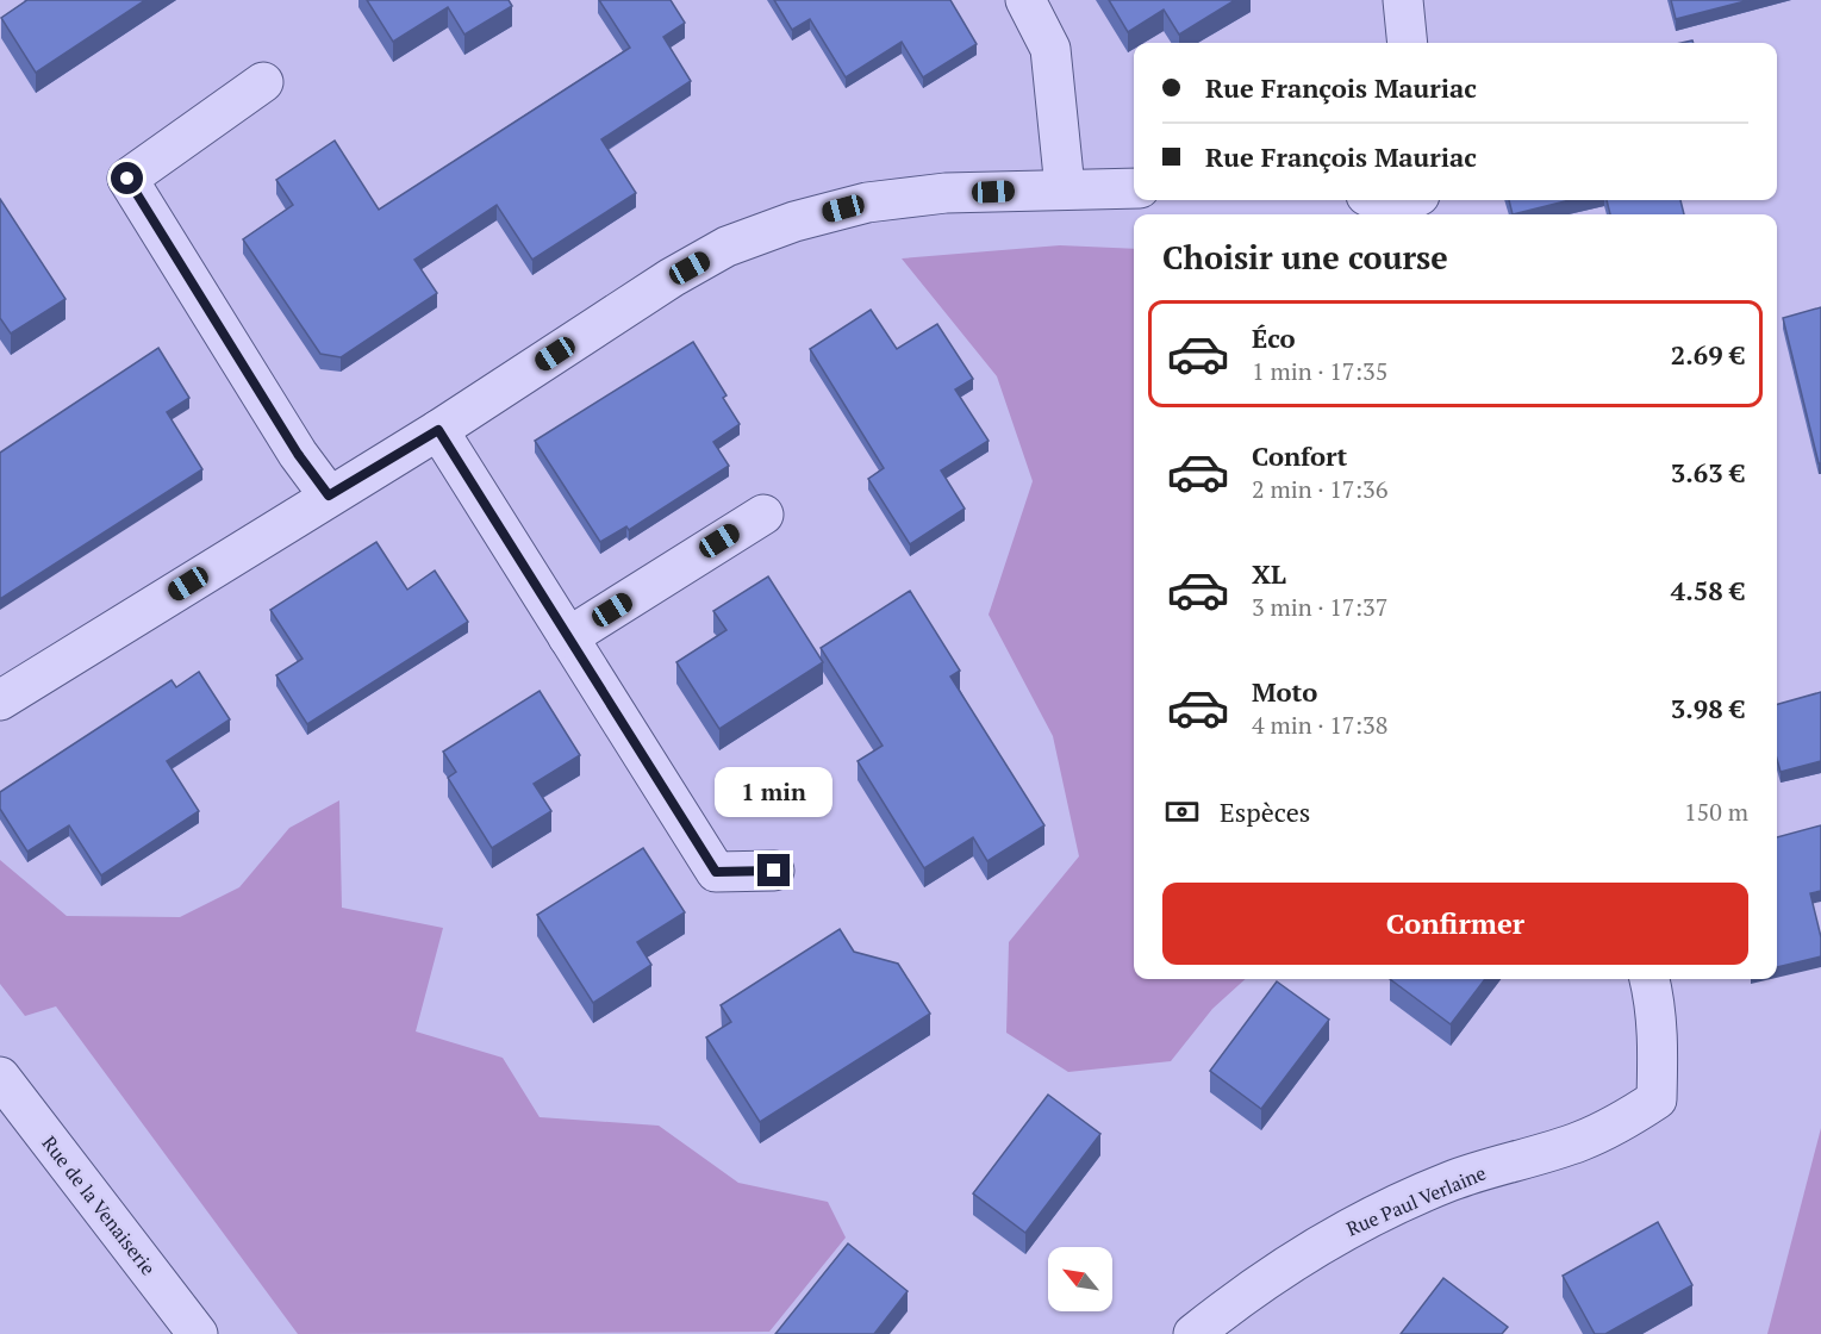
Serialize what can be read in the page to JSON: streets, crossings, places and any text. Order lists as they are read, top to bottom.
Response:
{
  "streets": {
    "street": ["Rue Paul Verlaine", "Rue de la Venaiserie"]
  },
  "north": "top left",
  "page": {
    "banner": ["Rue François Mauriac", "Rue François Mauriac"],
    "heading": "Choisir une course",
    "list": [
      {
        "name": "Éco",
        "note": "1 min · 17:35",
        "value": "2.69 €"
      },
      {
        "name": "Confort",
        "note": "2 min · 17:36",
        "value": "3.63 €"
      },
      {
        "name": "XL",
        "note": "3 min · 17:37",
        "value": "4.58 €"
      },
      {
        "name": "Moto",
        "note": "4 min · 17:38",
        "value": "3.98 €"
      }
    ],
    "bubble": "1 min",
    "pay": ["Espèces", "150 m"],
    "buttons": "Confirmer"
  }
}
